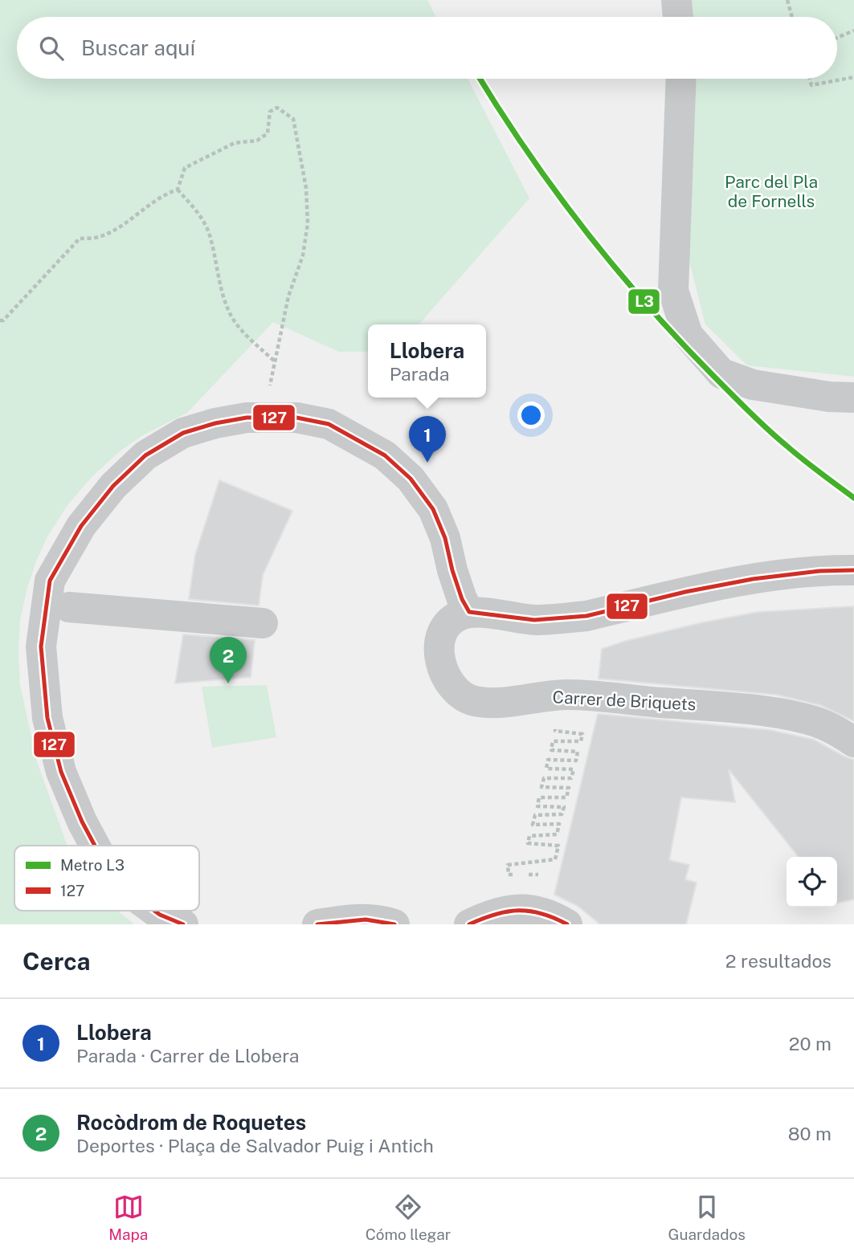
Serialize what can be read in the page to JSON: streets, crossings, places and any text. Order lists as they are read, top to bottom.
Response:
{
  "streets": {
    "street": ["Carrer de Briquets"]
  },
  "parks": ["Parc del Pla de Fornells"],
  "lines": ["metro line L3", "transit line 127"],
  "legend": ["Metro L3", "127"],
  "page": {
    "search": "Buscar aquí",
    "popup": ["Llobera", "Parada"],
    "pins": ["1", "2"],
    "heading": ["Cerca", "2 resultados"],
    "list": [
      {
        "mark": "1",
        "name": "Llobera",
        "note": "Parada · Carrer de Llobera",
        "value": "20 m"
      },
      {
        "mark": "2",
        "name": "Rocòdrom de Roquetes",
        "note": "Deportes · Plaça de Salvador Puig i Antich",
        "value": "80 m"
      }
    ],
    "nav": ["Mapa", "Cómo llegar", "Guardados"]
  }
}
